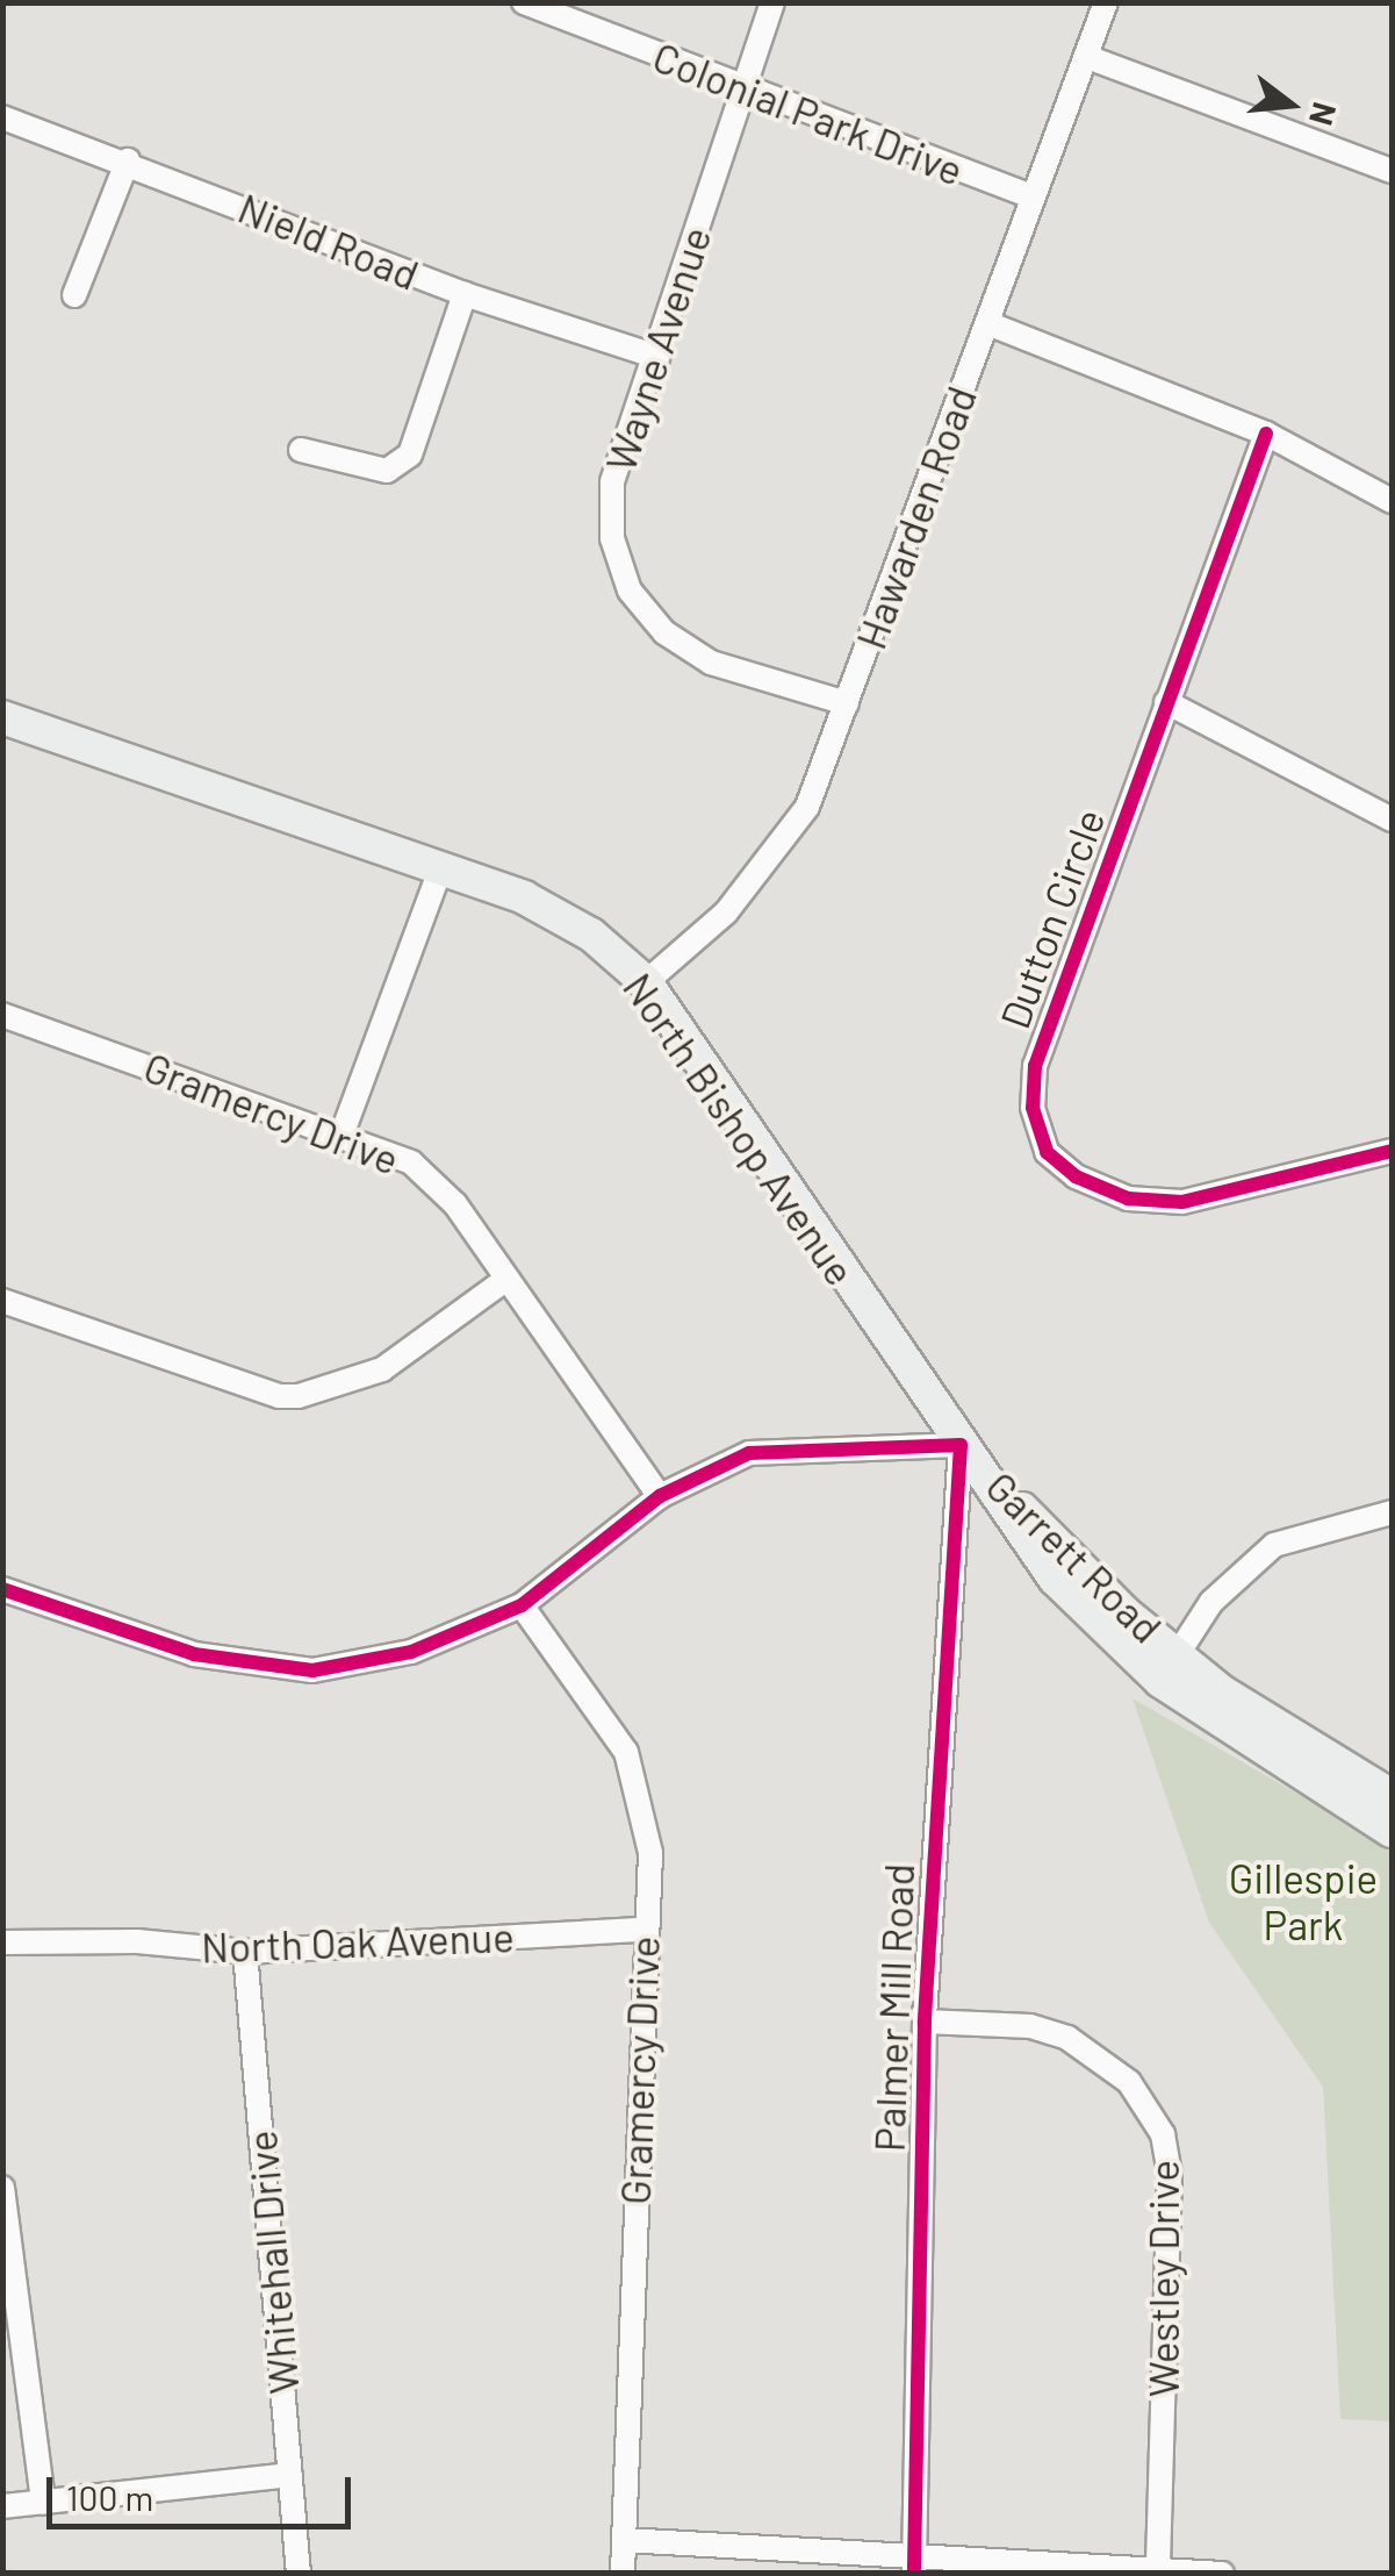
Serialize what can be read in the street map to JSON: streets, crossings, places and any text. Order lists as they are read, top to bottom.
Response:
{
  "streets": {
    "main road": ["North Bishop Avenue", "Garrett Road"],
    "street": [
      "Colonial Park Drive",
      "Nield Road",
      "Wayne Avenue",
      "Hawarden Road",
      "Dutton Circle",
      "Gramercy Drive",
      "North Oak Avenue",
      "Palmer Mill Road",
      "Whitehall Drive",
      "Westley Drive"
    ]
  },
  "crossings": [
    ["Colonial Park Drive", "Wayne Avenue"],
    ["Colonial Park Drive", "Hawarden Road"],
    ["Nield Road", "Wayne Avenue"],
    ["Wayne Avenue", "Hawarden Road"],
    ["Hawarden Road", "North Bishop Avenue"],
    ["Gramercy Drive", "North Oak Avenue"],
    ["North Bishop Avenue", "Garrett Road"],
    ["North Bishop Avenue", "Palmer Mill Road"],
    ["Garrett Road", "Palmer Mill Road"],
    ["North Oak Avenue", "Whitehall Drive"],
    ["Palmer Mill Road", "Westley Drive"]
  ],
  "parks": ["Gillespie Park"],
  "scale_bar": "100 m",
  "north": "right"
}
